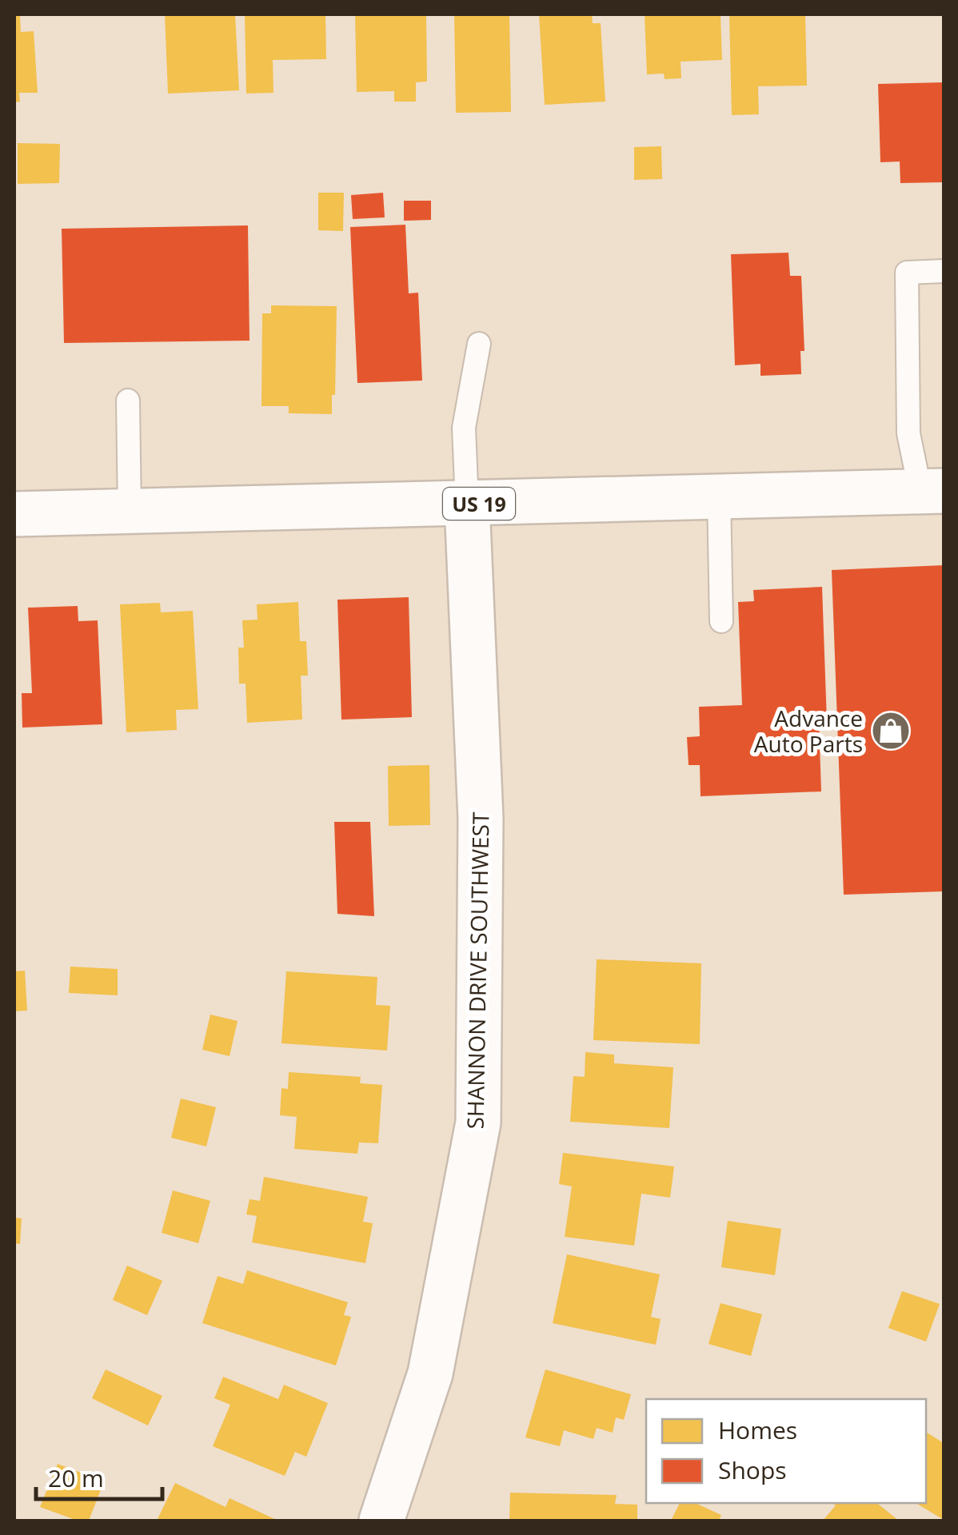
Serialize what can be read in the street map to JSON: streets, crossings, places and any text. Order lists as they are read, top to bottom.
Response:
{
  "streets": {
    "street": ["US 19", "SHANNON DRIVE SOUTHWEST"]
  },
  "crossings": [
    ["US 19", "SHANNON DRIVE SOUTHWEST"]
  ],
  "places": {
    "shop": ["Advance Auto Parts"]
  },
  "legend": ["Homes", "Shops"],
  "scale_bar": "20 m"
}
